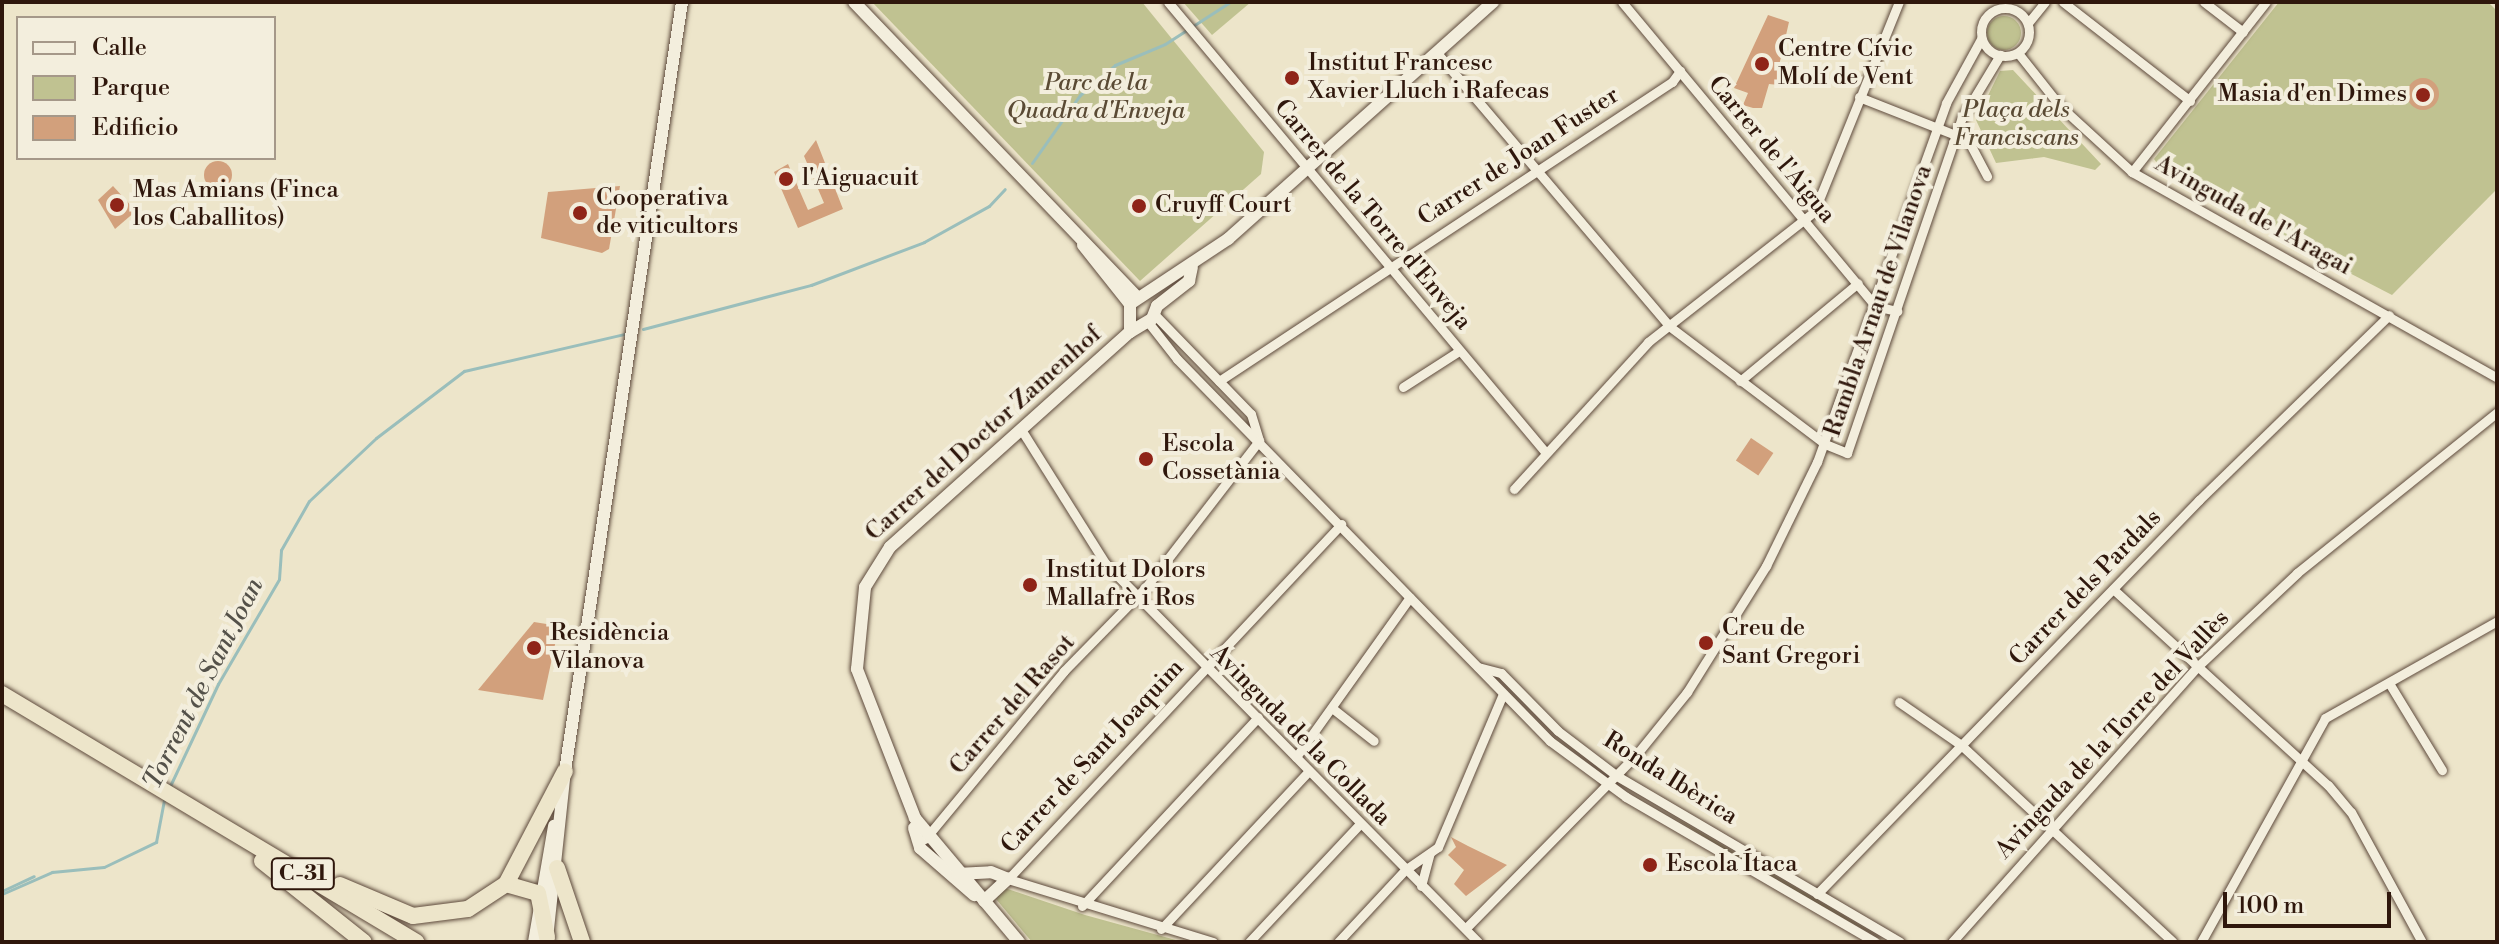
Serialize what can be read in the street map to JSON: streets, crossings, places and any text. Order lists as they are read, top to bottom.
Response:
{
  "streets": {
    "highway": ["C-31"],
    "street": [
      "Carrer de l'Aigua",
      "Carrer de Joan Fuster",
      "Carrer de la Torre d'Enveja",
      "Avinguda de l'Aragai",
      "Rambla Arnau de Vilanova",
      "Carrer del Doctor Zamenhof",
      "Carrer dels Pardals",
      "Carrer del Rasot",
      "Avinguda de la Torre del Vallès",
      "Avinguda de la Collada",
      "Carrer de Sant Joaquim",
      "Ronda Ibèrica"
    ]
  },
  "crossings": [
    ["Carrer de l'Aigua", "Carrer de Joan Fuster"],
    ["Carrer de l'Aigua", "Rambla Arnau de Vilanova"],
    ["Carrer de Joan Fuster", "Carrer de la Torre d'Enveja"],
    ["Carrer de Joan Fuster", "Ronda Ibèrica"],
    ["Avinguda de l'Aragai", "Rambla Arnau de Vilanova"],
    ["Avinguda de l'Aragai", "Carrer dels Pardals"],
    ["Rambla Arnau de Vilanova", "Avinguda de la Collada"],
    ["Rambla Arnau de Vilanova", "Ronda Ibèrica"],
    ["Carrer del Doctor Zamenhof", "Carrer del Rasot"],
    ["Carrer del Doctor Zamenhof", "Avinguda de la Collada"],
    ["Carrer del Doctor Zamenhof", "Ronda Ibèrica"],
    ["Carrer dels Pardals", "Ronda Ibèrica"],
    ["Carrer del Rasot", "Avinguda de la Collada"],
    ["Carrer del Rasot", "Ronda Ibèrica"],
    ["Avinguda de la Collada", "Carrer de Sant Joaquim"],
    ["Carrer de Sant Joaquim", "Ronda Ibèrica"]
  ],
  "water": ["Torrent de Sant Joan"],
  "parks": ["Parc de la Quadra d'Enveja", "Plaça dels Franciscans"],
  "places": [
    "Centre Cívic Molí de Vent",
    "Institut Francesc Xavier Lluch i Rafecas",
    "Masia d'en Dimes",
    "l'Aiguacuit",
    "Mas Amians (Finca los Caballitos)",
    "Cruyff Court",
    "Cooperativa de viticultors",
    "Escola Cossetània",
    "Institut Dolors Mallafrè i Ros",
    "Creu de Sant Gregori",
    "Residència Vilanova",
    "Escola Ítaca"
  ],
  "legend": ["Calle", "Parque", "Edificio"],
  "scale_bar": "100 m"
}
